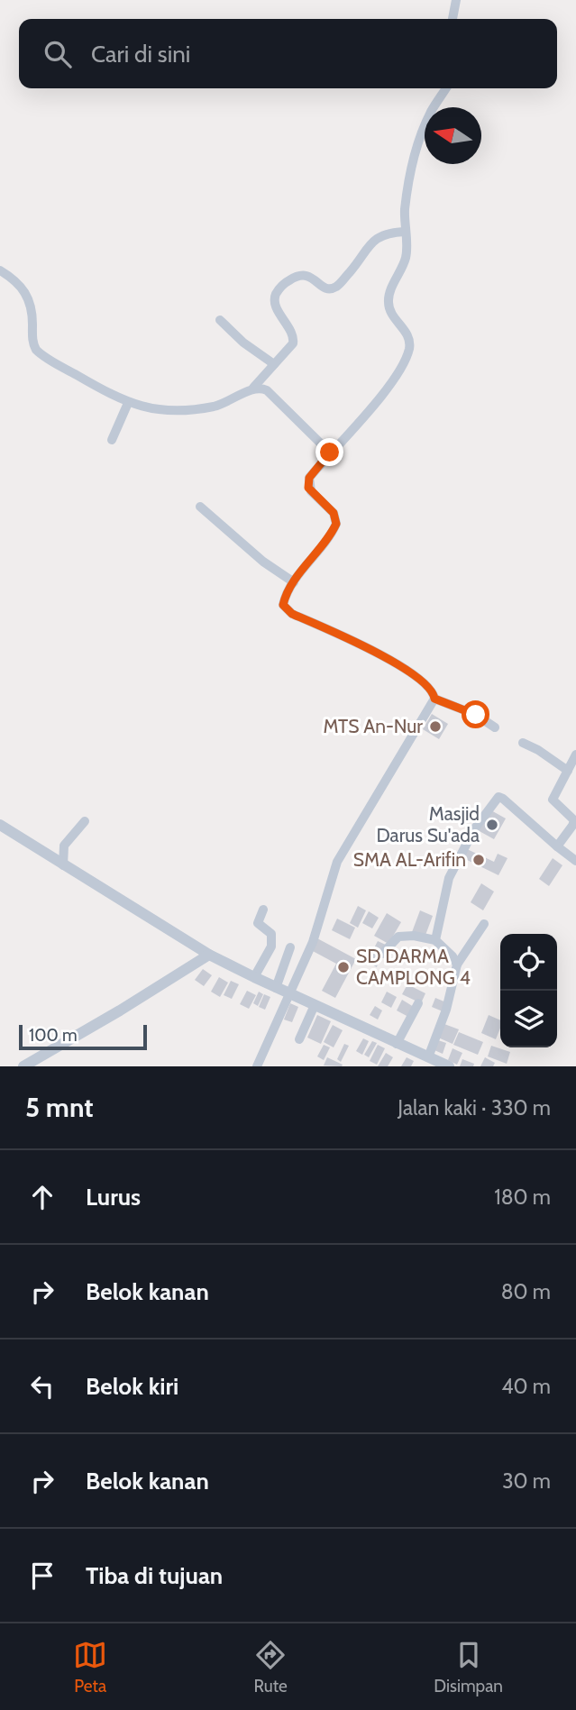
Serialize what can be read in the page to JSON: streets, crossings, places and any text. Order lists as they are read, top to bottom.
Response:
{
  "places": [
    "MTS An-Nur",
    "Masjid Darus Su'ada",
    "SMA AL-Arifin",
    "SD DARMA CAMPLONG 4"
  ],
  "scale_bar": "100 m",
  "north": "left",
  "page": {
    "search": "Cari di sini",
    "scale": "100 m",
    "heading": ["5 mnt", "Jalan kaki · 330 m"],
    "list": [
      ["Lurus", "180 m"],
      ["Belok kanan", "80 m"],
      ["Belok kiri", "40 m"],
      ["Belok kanan", "30 m"],
      "Tiba di tujuan"
    ],
    "nav": ["Peta", "Rute", "Disimpan"]
  }
}
